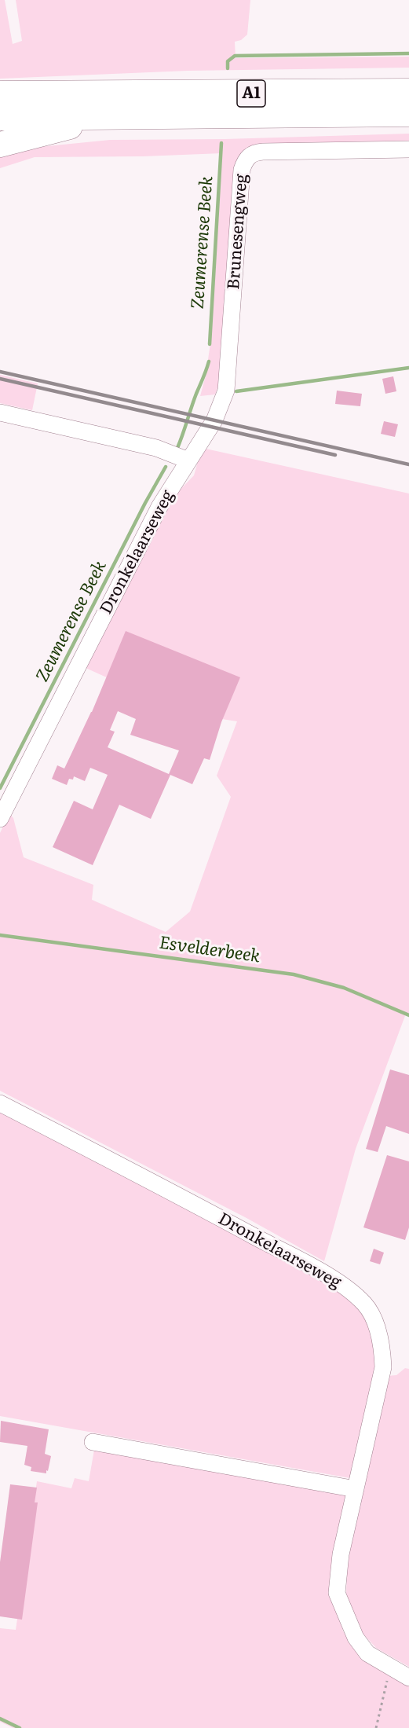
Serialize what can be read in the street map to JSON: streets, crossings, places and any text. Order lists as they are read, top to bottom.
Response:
{
  "streets": {
    "highway": ["A1"],
    "street": ["Brunesengweg", "Dronkelaarseweg"]
  },
  "crossings": [
    ["Brunesengweg", "Dronkelaarseweg"]
  ],
  "water": ["Zeumerense Beek", "Esvelderbeek"]
}
